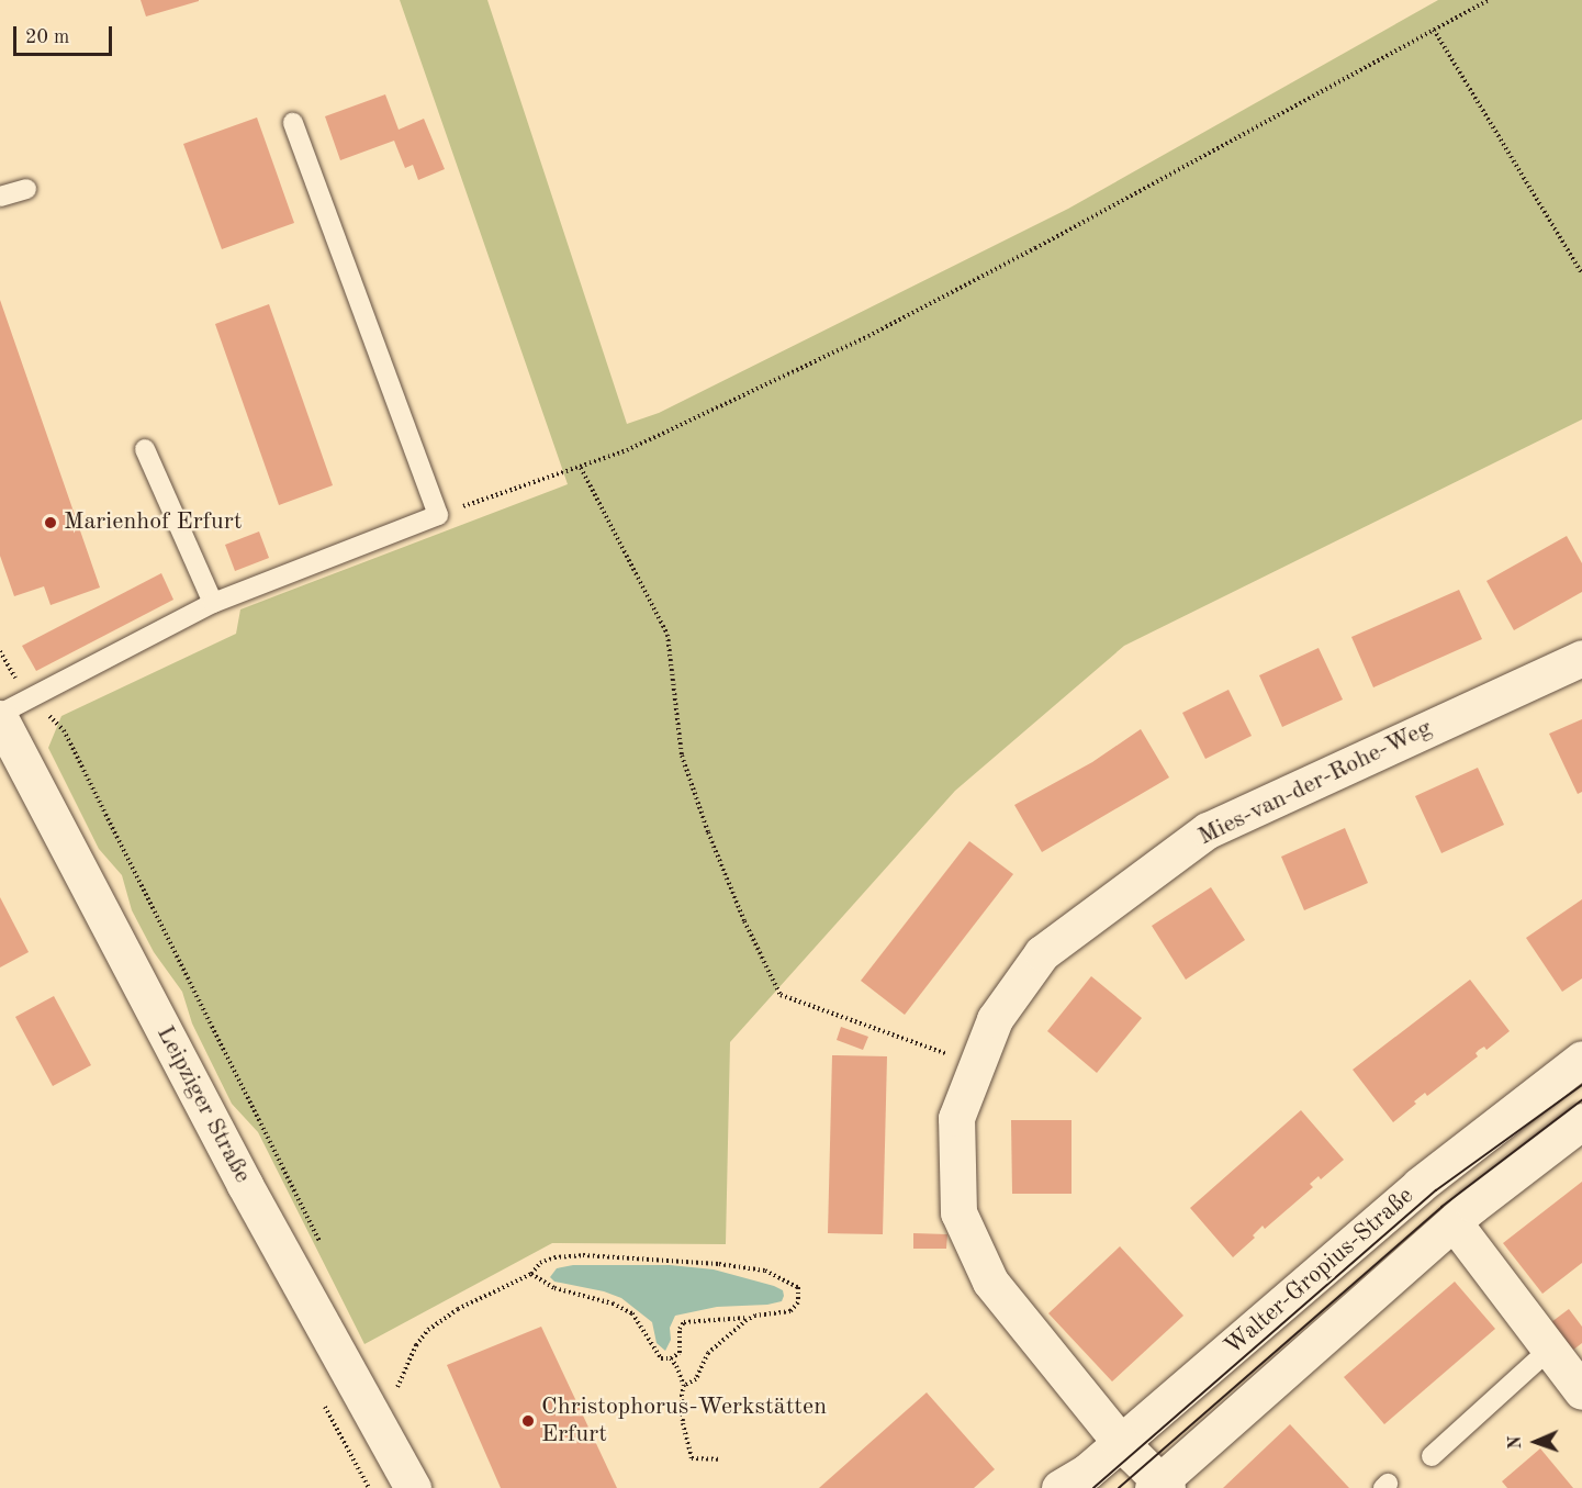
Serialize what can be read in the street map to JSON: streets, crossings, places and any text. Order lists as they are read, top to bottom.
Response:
{
  "streets": {
    "street": ["Mies-van-der-Rohe-Weg", "Leipziger Straße", "Walter-Gropius-Straße"]
  },
  "crossings": [
    ["Mies-van-der-Rohe-Weg", "Walter-Gropius-Straße"]
  ],
  "places": ["Marienhof Erfurt", "Christophorus-Werkstätten Erfurt"],
  "scale_bar": "20 m",
  "north": "left"
}
